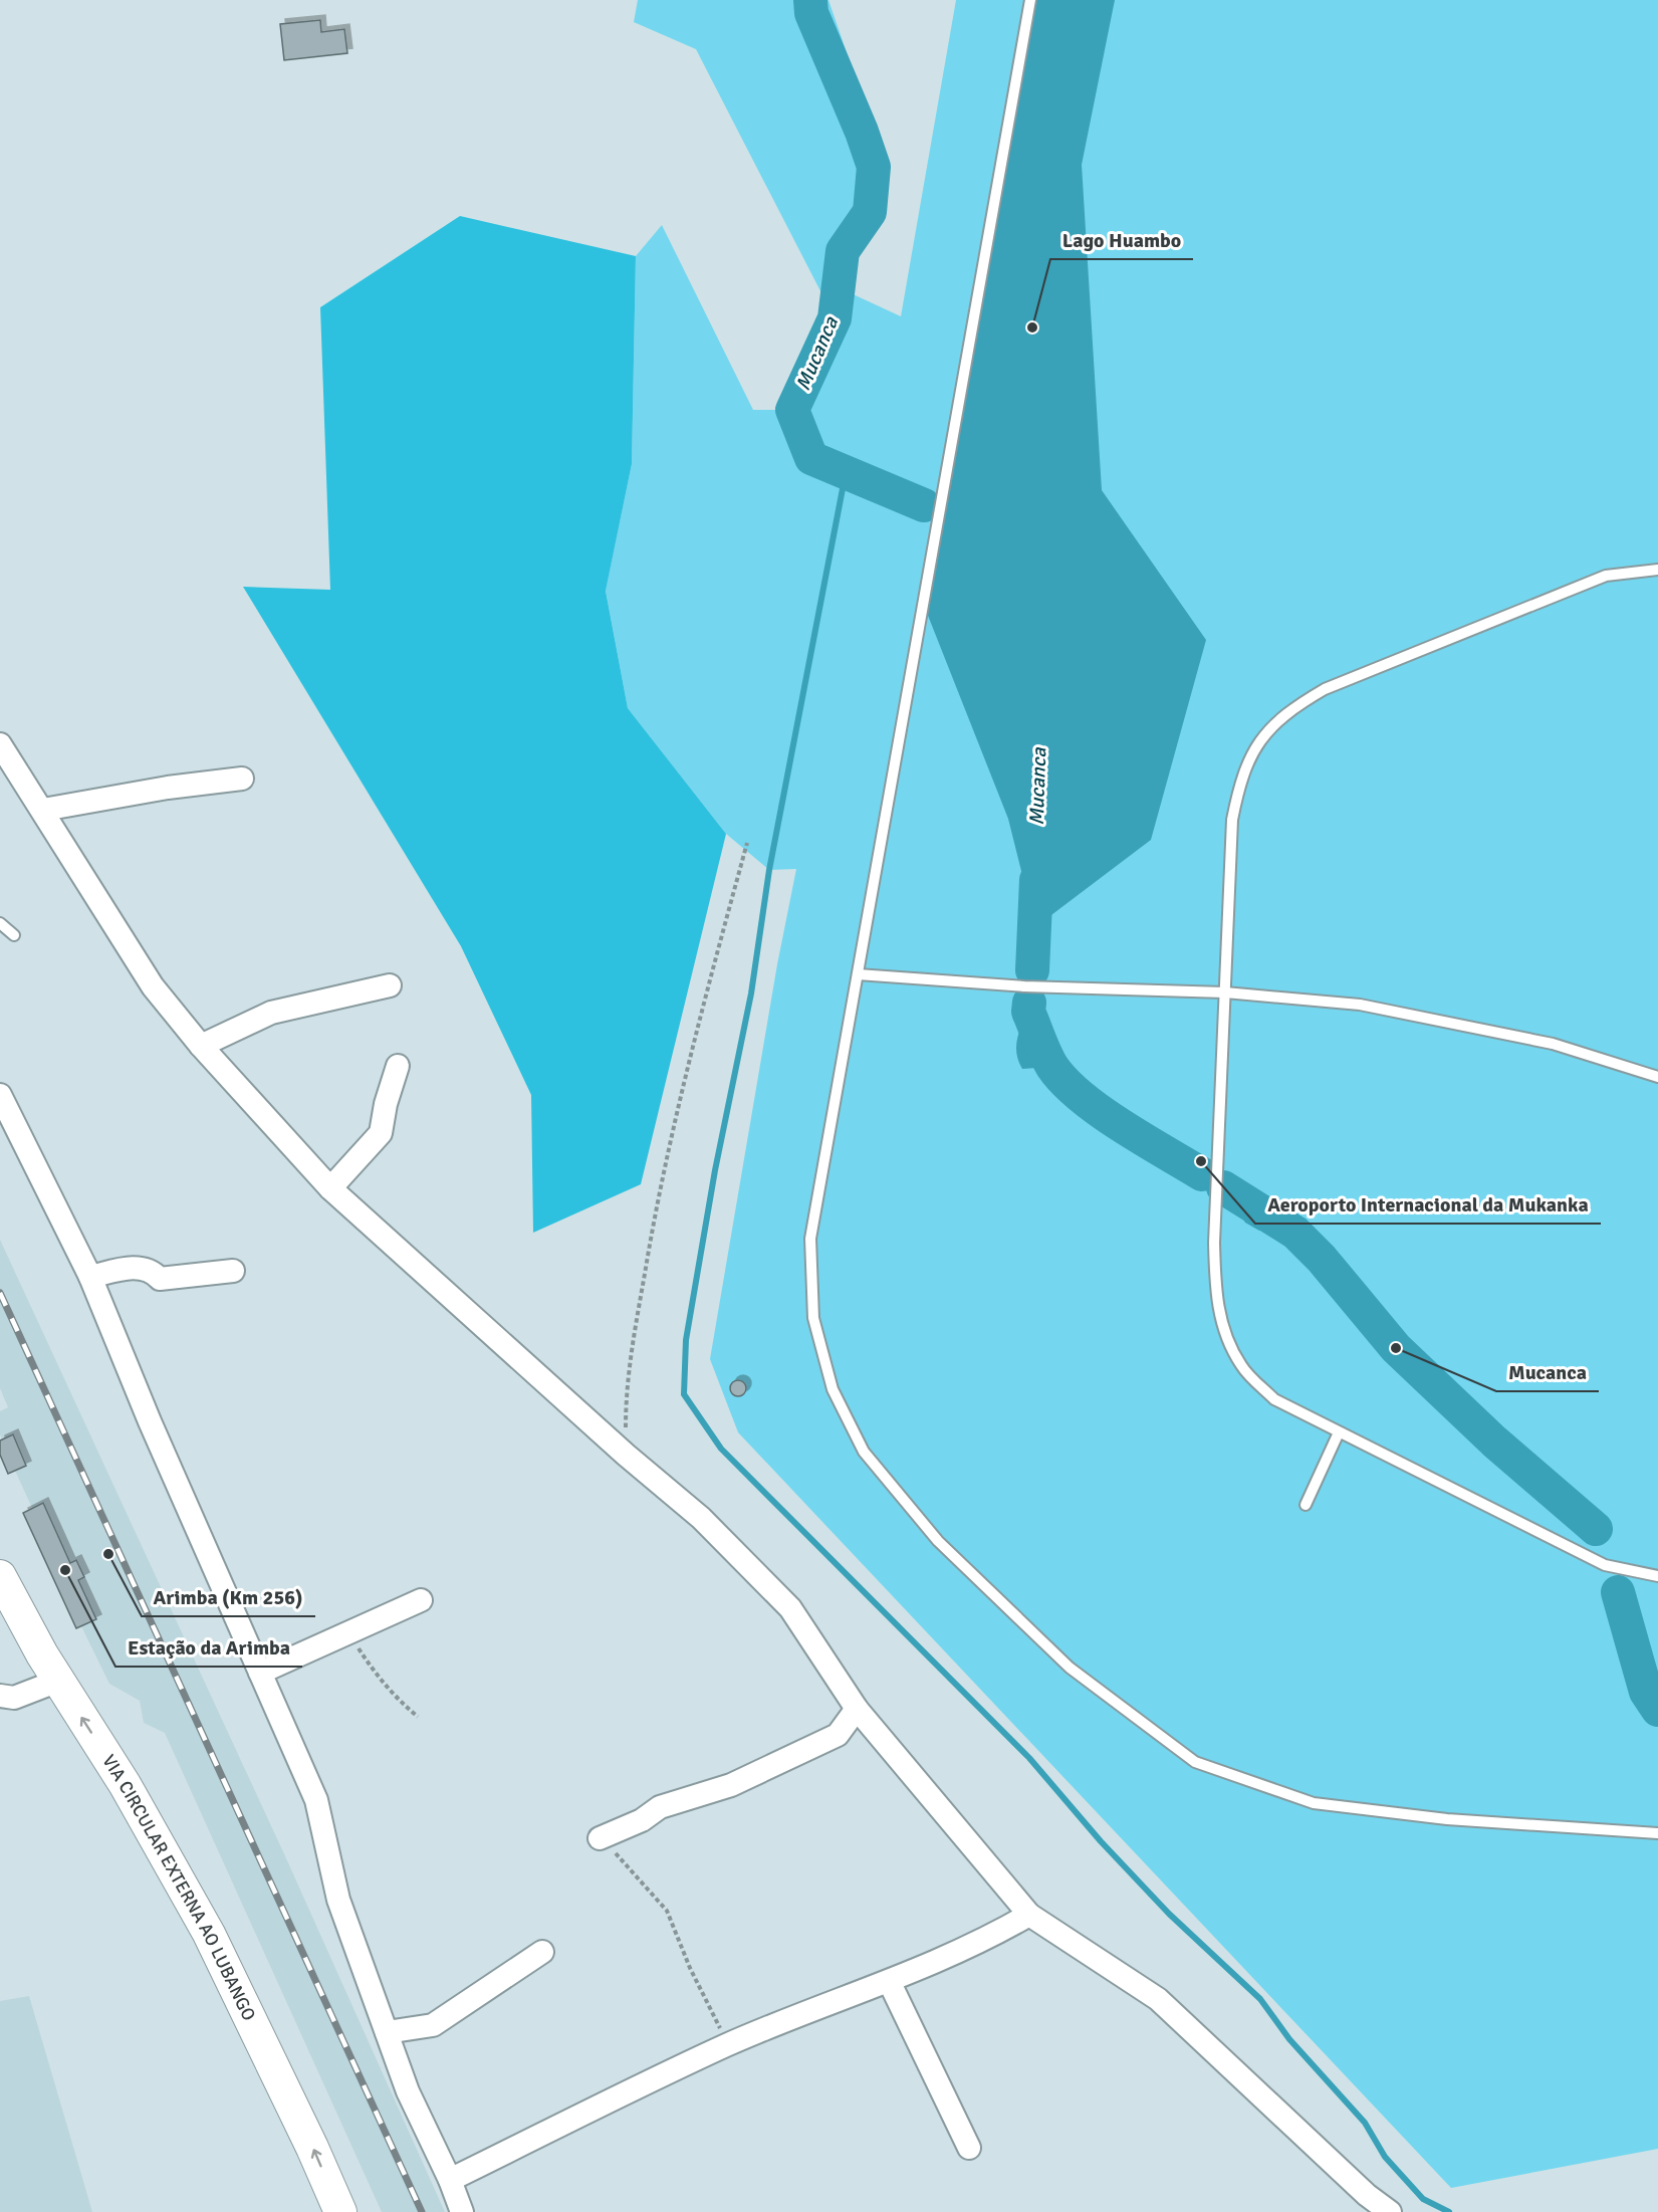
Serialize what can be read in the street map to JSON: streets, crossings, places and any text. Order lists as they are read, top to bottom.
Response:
{
  "streets": {
    "main road": ["VIA CIRCULAR EXTERNA AO LUBANGO"]
  },
  "one_way": ["VIA CIRCULAR EXTERNA AO LUBANGO"],
  "water": ["Mucanca"],
  "places": [
    "Lago Huambo",
    "Aeroporto Internacional da Mukanka",
    "Mucanca",
    "Arimba (Km 256)",
    "Estação da Arimba"
  ]
}
